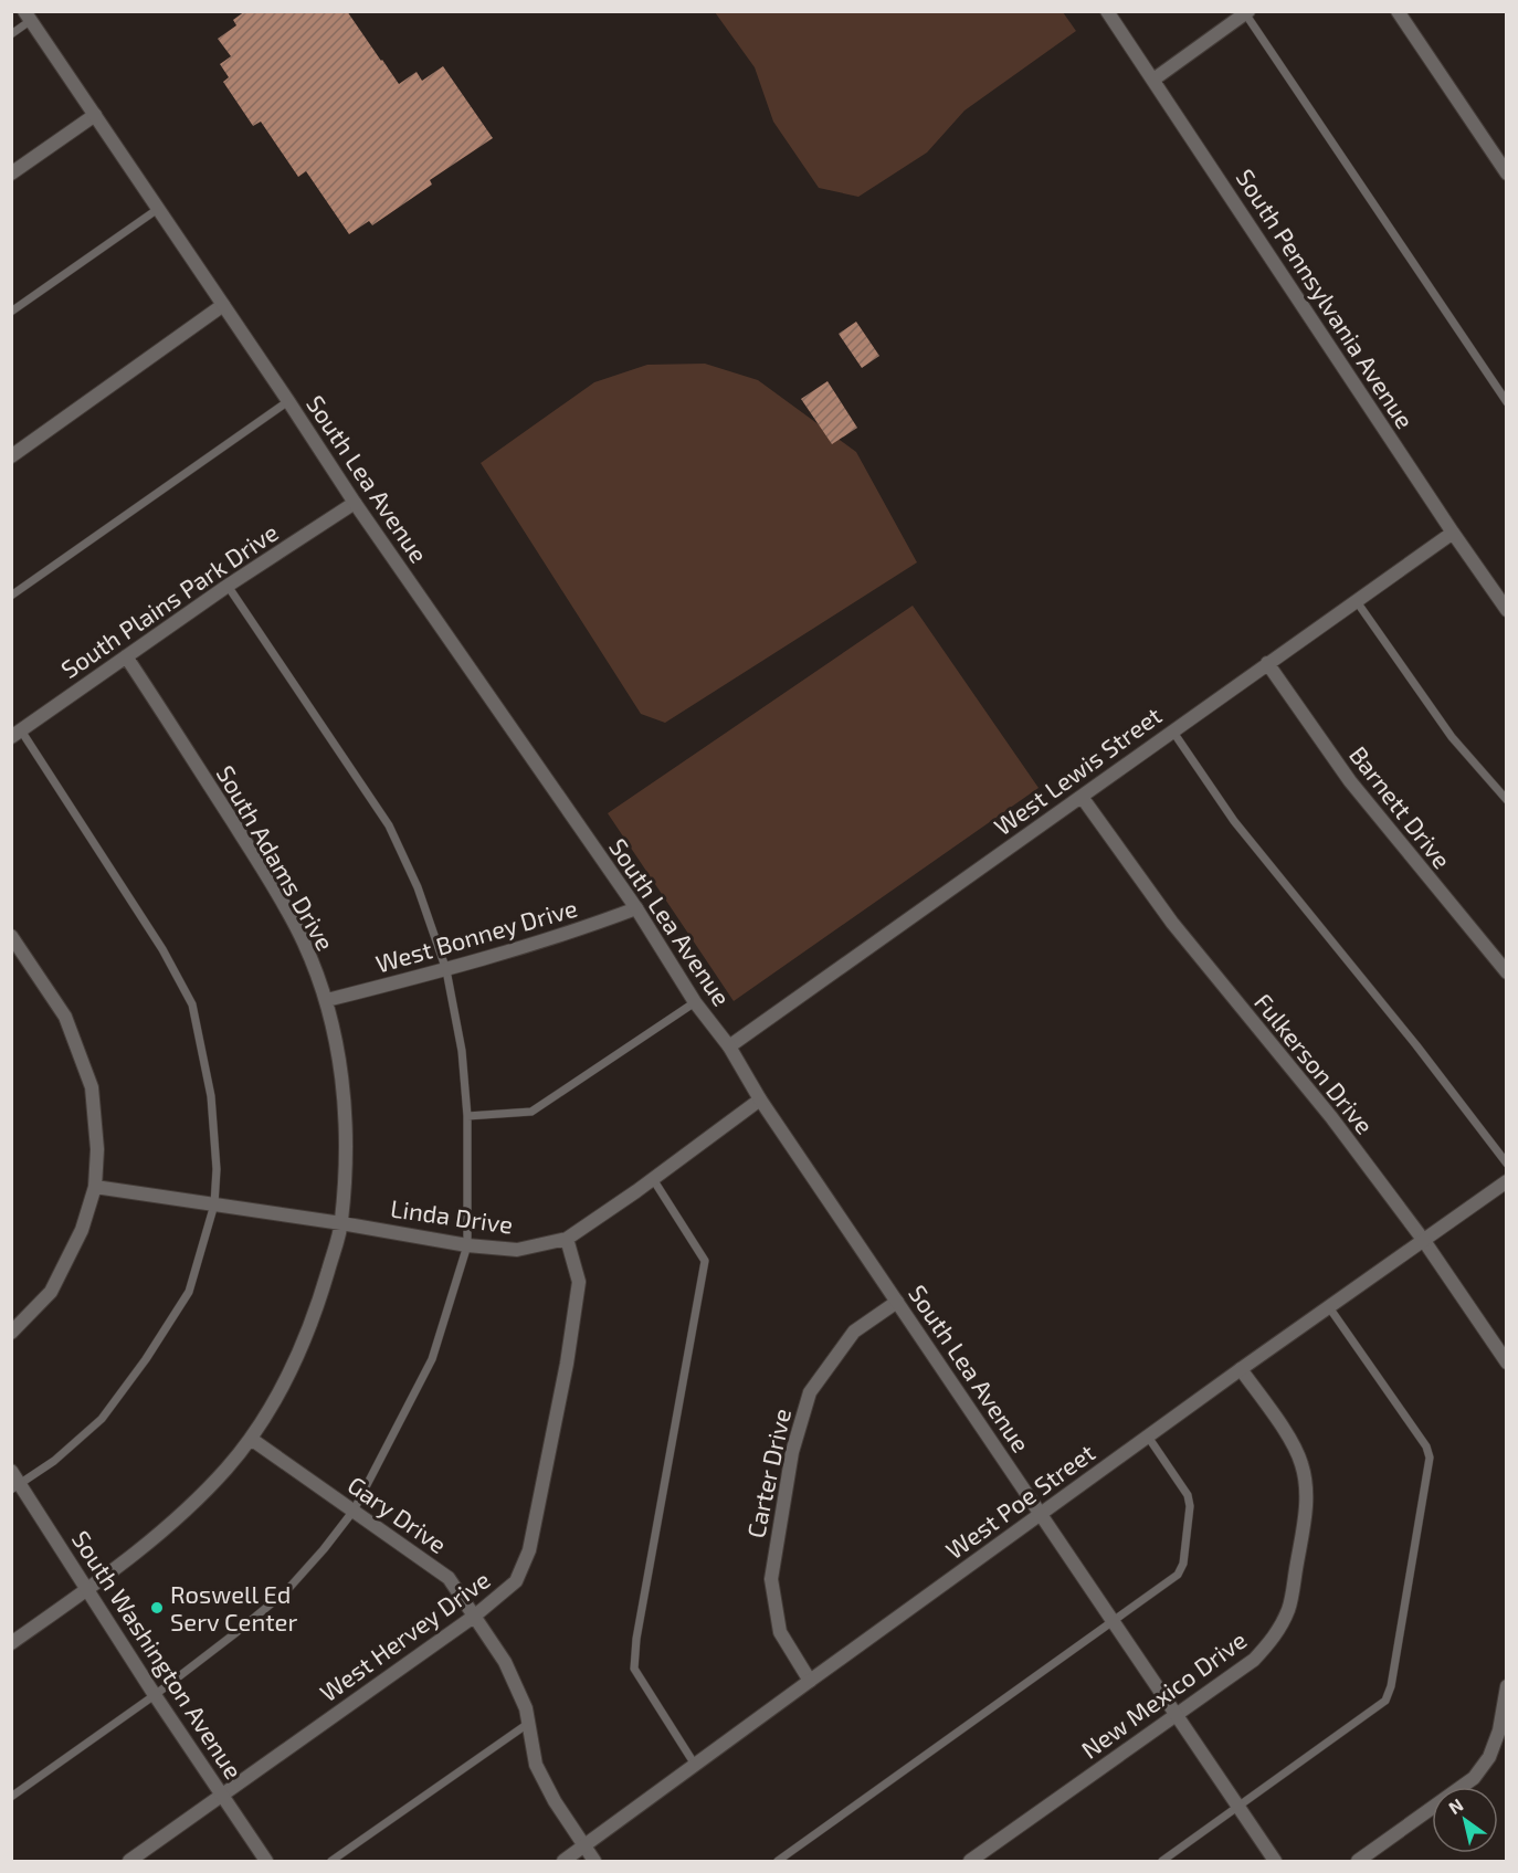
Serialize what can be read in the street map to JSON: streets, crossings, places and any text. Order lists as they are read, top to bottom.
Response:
{
  "streets": {
    "street": [
      "South Pennsylvania Avenue",
      "South Lea Avenue",
      "South Plains Park Drive",
      "West Lewis Street",
      "Barnett Drive",
      "South Adams Drive",
      "West Bonney Drive",
      "Fulkerson Drive",
      "Linda Drive",
      "Carter Drive",
      "West Poe Street",
      "Gary Drive",
      "West Hervey Drive",
      "South Washington Avenue",
      "New Mexico Drive"
    ]
  },
  "crossings": [
    ["South Pennsylvania Avenue", "West Lewis Street"],
    ["South Lea Avenue", "South Plains Park Drive"],
    ["South Lea Avenue", "West Lewis Street"],
    ["South Lea Avenue", "West Bonney Drive"],
    ["South Lea Avenue", "Linda Drive"],
    ["South Lea Avenue", "Carter Drive"],
    ["South Lea Avenue", "West Poe Street"],
    ["South Lea Avenue", "New Mexico Drive"],
    ["South Plains Park Drive", "South Adams Drive"],
    ["West Lewis Street", "Barnett Drive"],
    ["West Lewis Street", "Fulkerson Drive"],
    ["South Adams Drive", "West Bonney Drive"],
    ["South Adams Drive", "Linda Drive"],
    ["South Adams Drive", "Gary Drive"],
    ["South Adams Drive", "South Washington Avenue"],
    ["Fulkerson Drive", "West Poe Street"],
    ["Linda Drive", "West Hervey Drive"],
    ["Carter Drive", "West Poe Street"],
    ["West Poe Street", "Gary Drive"],
    ["West Poe Street", "New Mexico Drive"],
    ["Gary Drive", "West Hervey Drive"],
    ["West Hervey Drive", "South Washington Avenue"]
  ],
  "places": ["Roswell Ed Serv Center"],
  "north": "top left"
}
